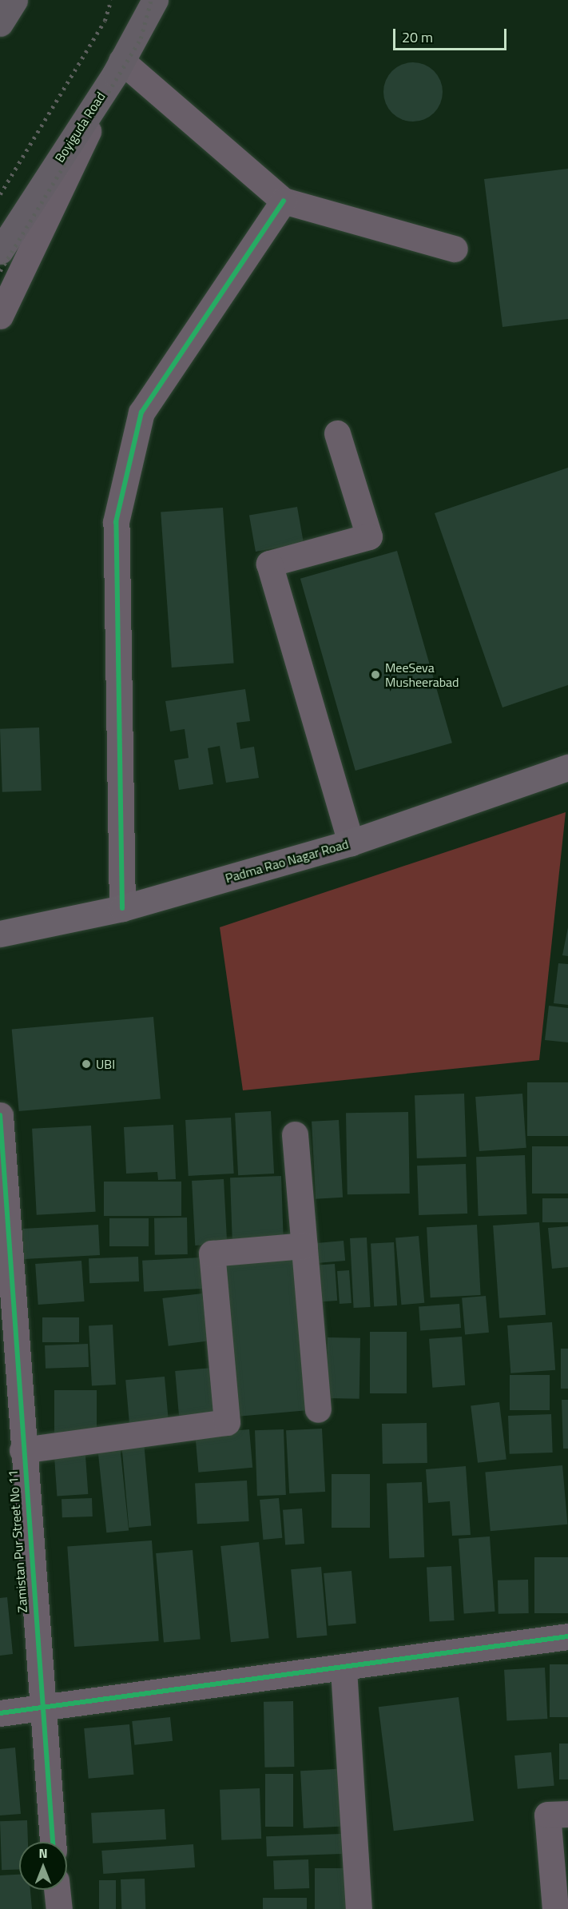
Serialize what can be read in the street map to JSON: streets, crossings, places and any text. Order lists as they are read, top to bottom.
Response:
{
  "streets": {
    "main road": ["Boyiguda Road", "Padma Rao Nagar Road"],
    "street": ["Zamistan Pur Street No 11"]
  },
  "places": ["MeeSeva Musheerabad", "UBI"],
  "scale_bar": "20 m",
  "north": "top"
}
